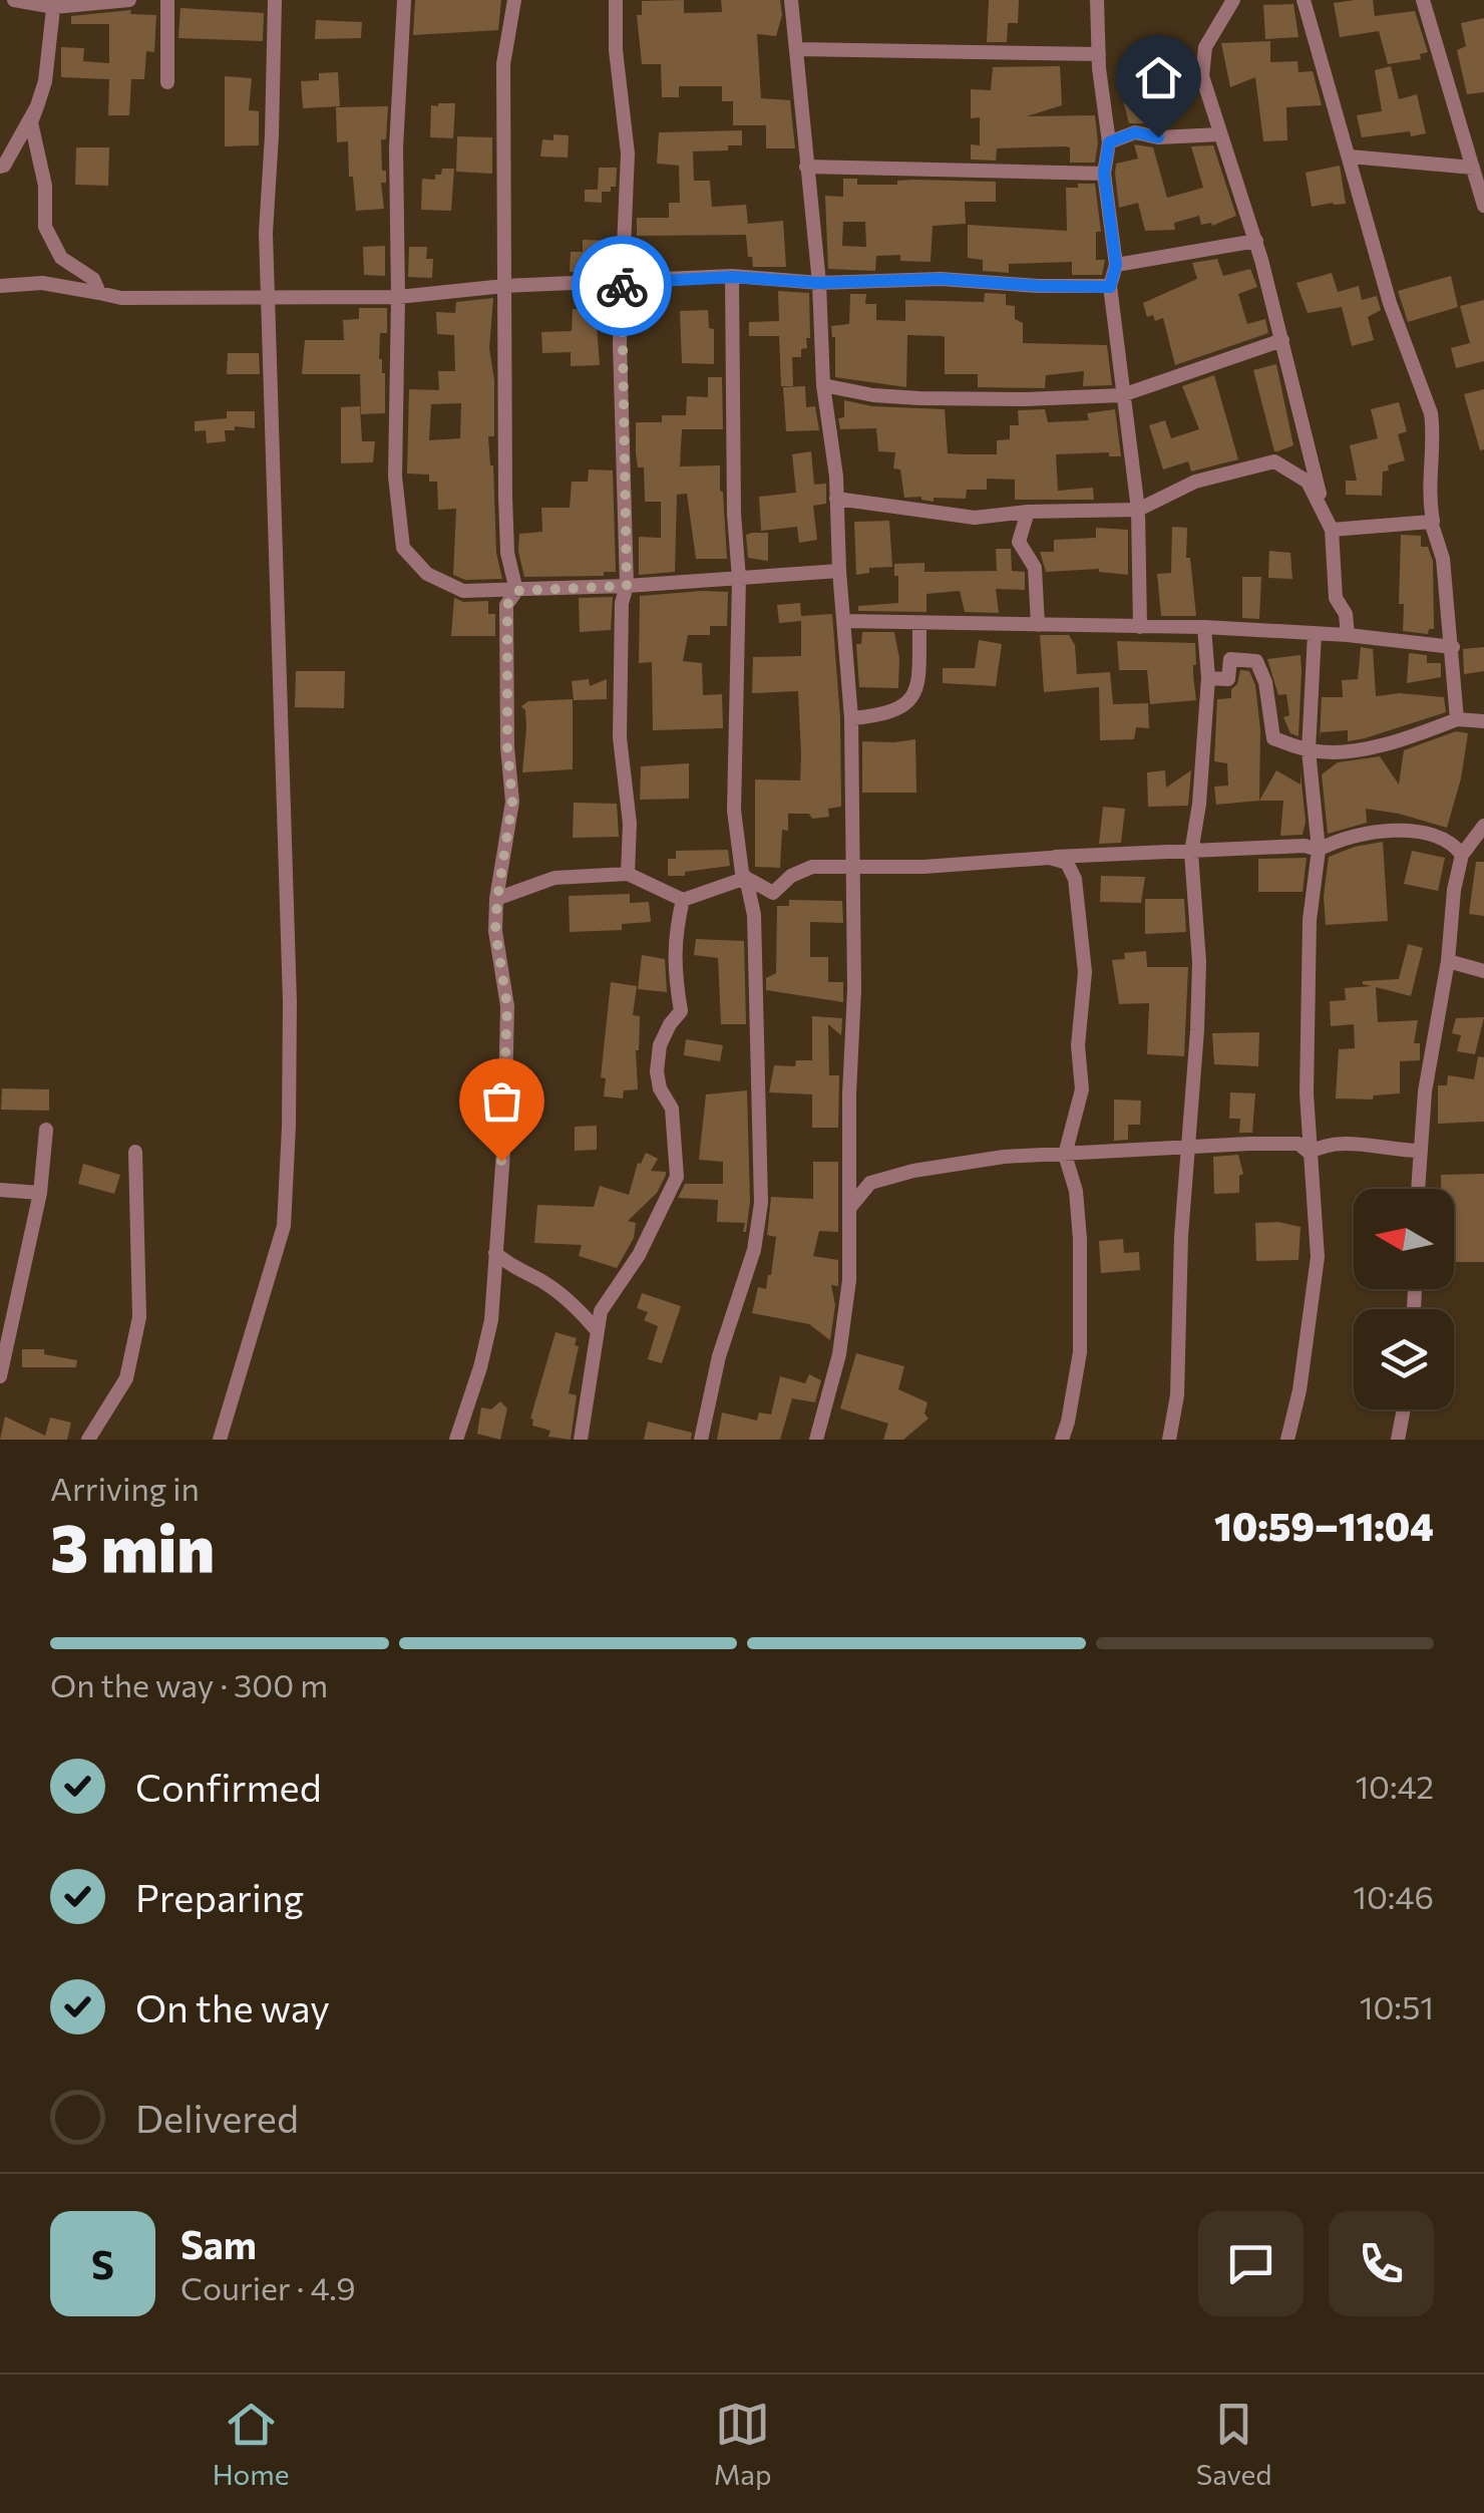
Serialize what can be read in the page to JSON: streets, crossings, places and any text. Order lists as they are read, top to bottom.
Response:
{
  "north": "left",
  "page": {
    "heading": ["3 min", "Arriving in", "10:59–11:04"],
    "panel": ["Sam", "Courier · 4.9"],
    "bar": "On the way · 300 m",
    "list": [
      ["Confirmed", "10:42"],
      ["Preparing", "10:46"],
      ["On the way", "10:51"],
      "Delivered"
    ],
    "round": "S",
    "tabs": ["Home", "Map", "Saved"]
  }
}
